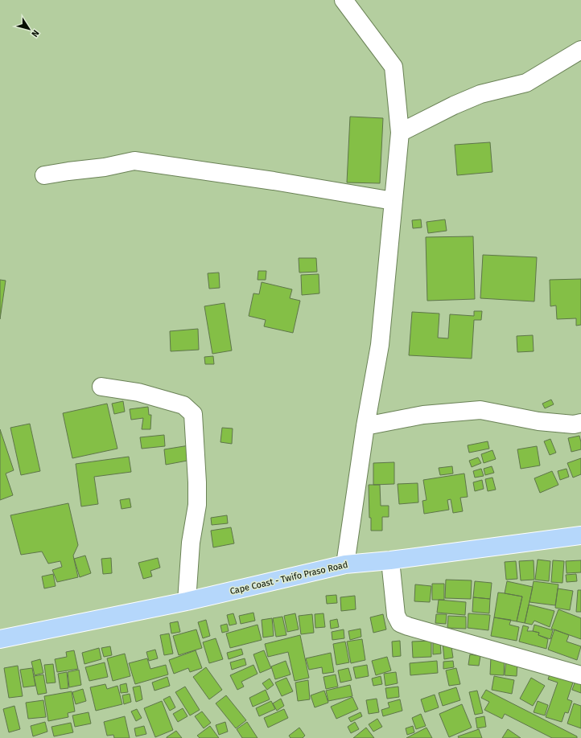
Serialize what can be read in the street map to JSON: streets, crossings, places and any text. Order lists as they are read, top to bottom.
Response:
{
  "streets": {
    "main road": ["Cape Coast - Twifo Praso Road"]
  },
  "north": "bottom right"
}
